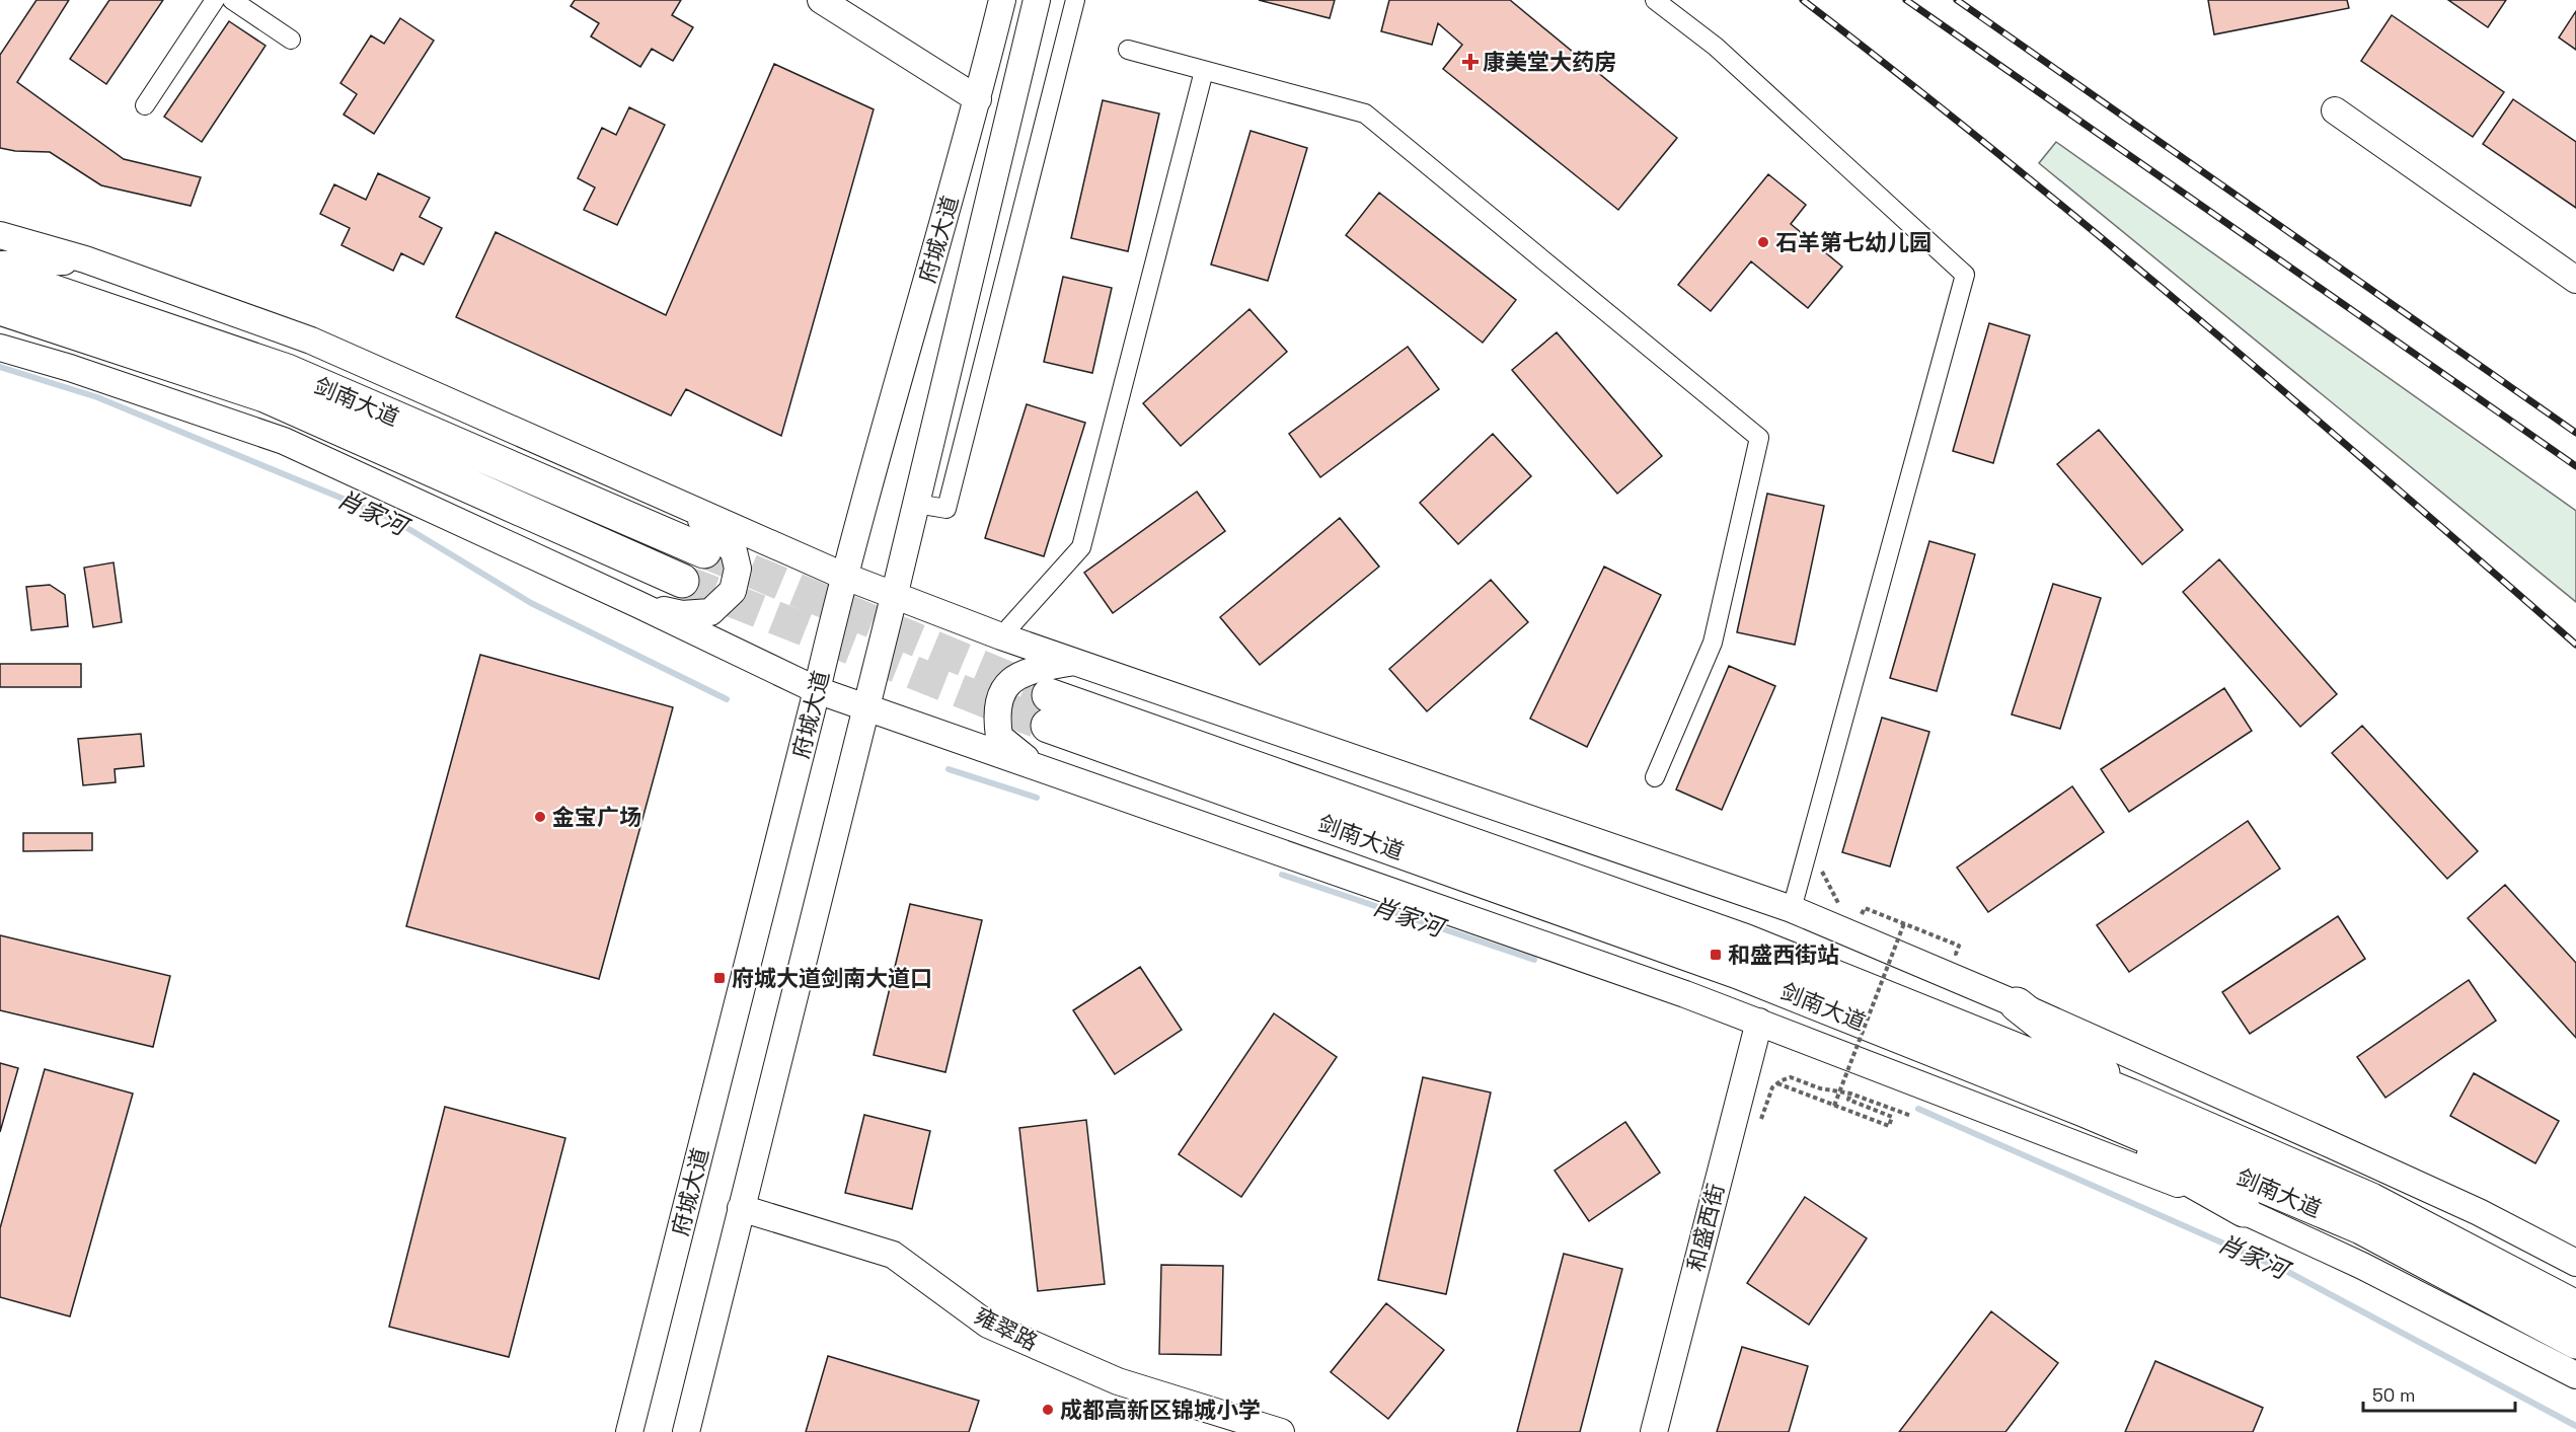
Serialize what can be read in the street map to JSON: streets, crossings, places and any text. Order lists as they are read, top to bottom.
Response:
{
  "streets": {
    "highway": ["剑南大道"],
    "main road": ["府城大道", "和盛西街", "雍翠路"]
  },
  "crossings": [
    ["府城大道", "雍翠路"]
  ],
  "water": ["肖家河"],
  "places": {
    "health": ["康美堂大药房"],
    "other": ["石羊第七幼儿园", "金宝广场", "成都高新区锦城小学"],
    "transit": ["和盛西街站", "府城大道剑南大道口"]
  },
  "scale_bar": "50 m"
}
